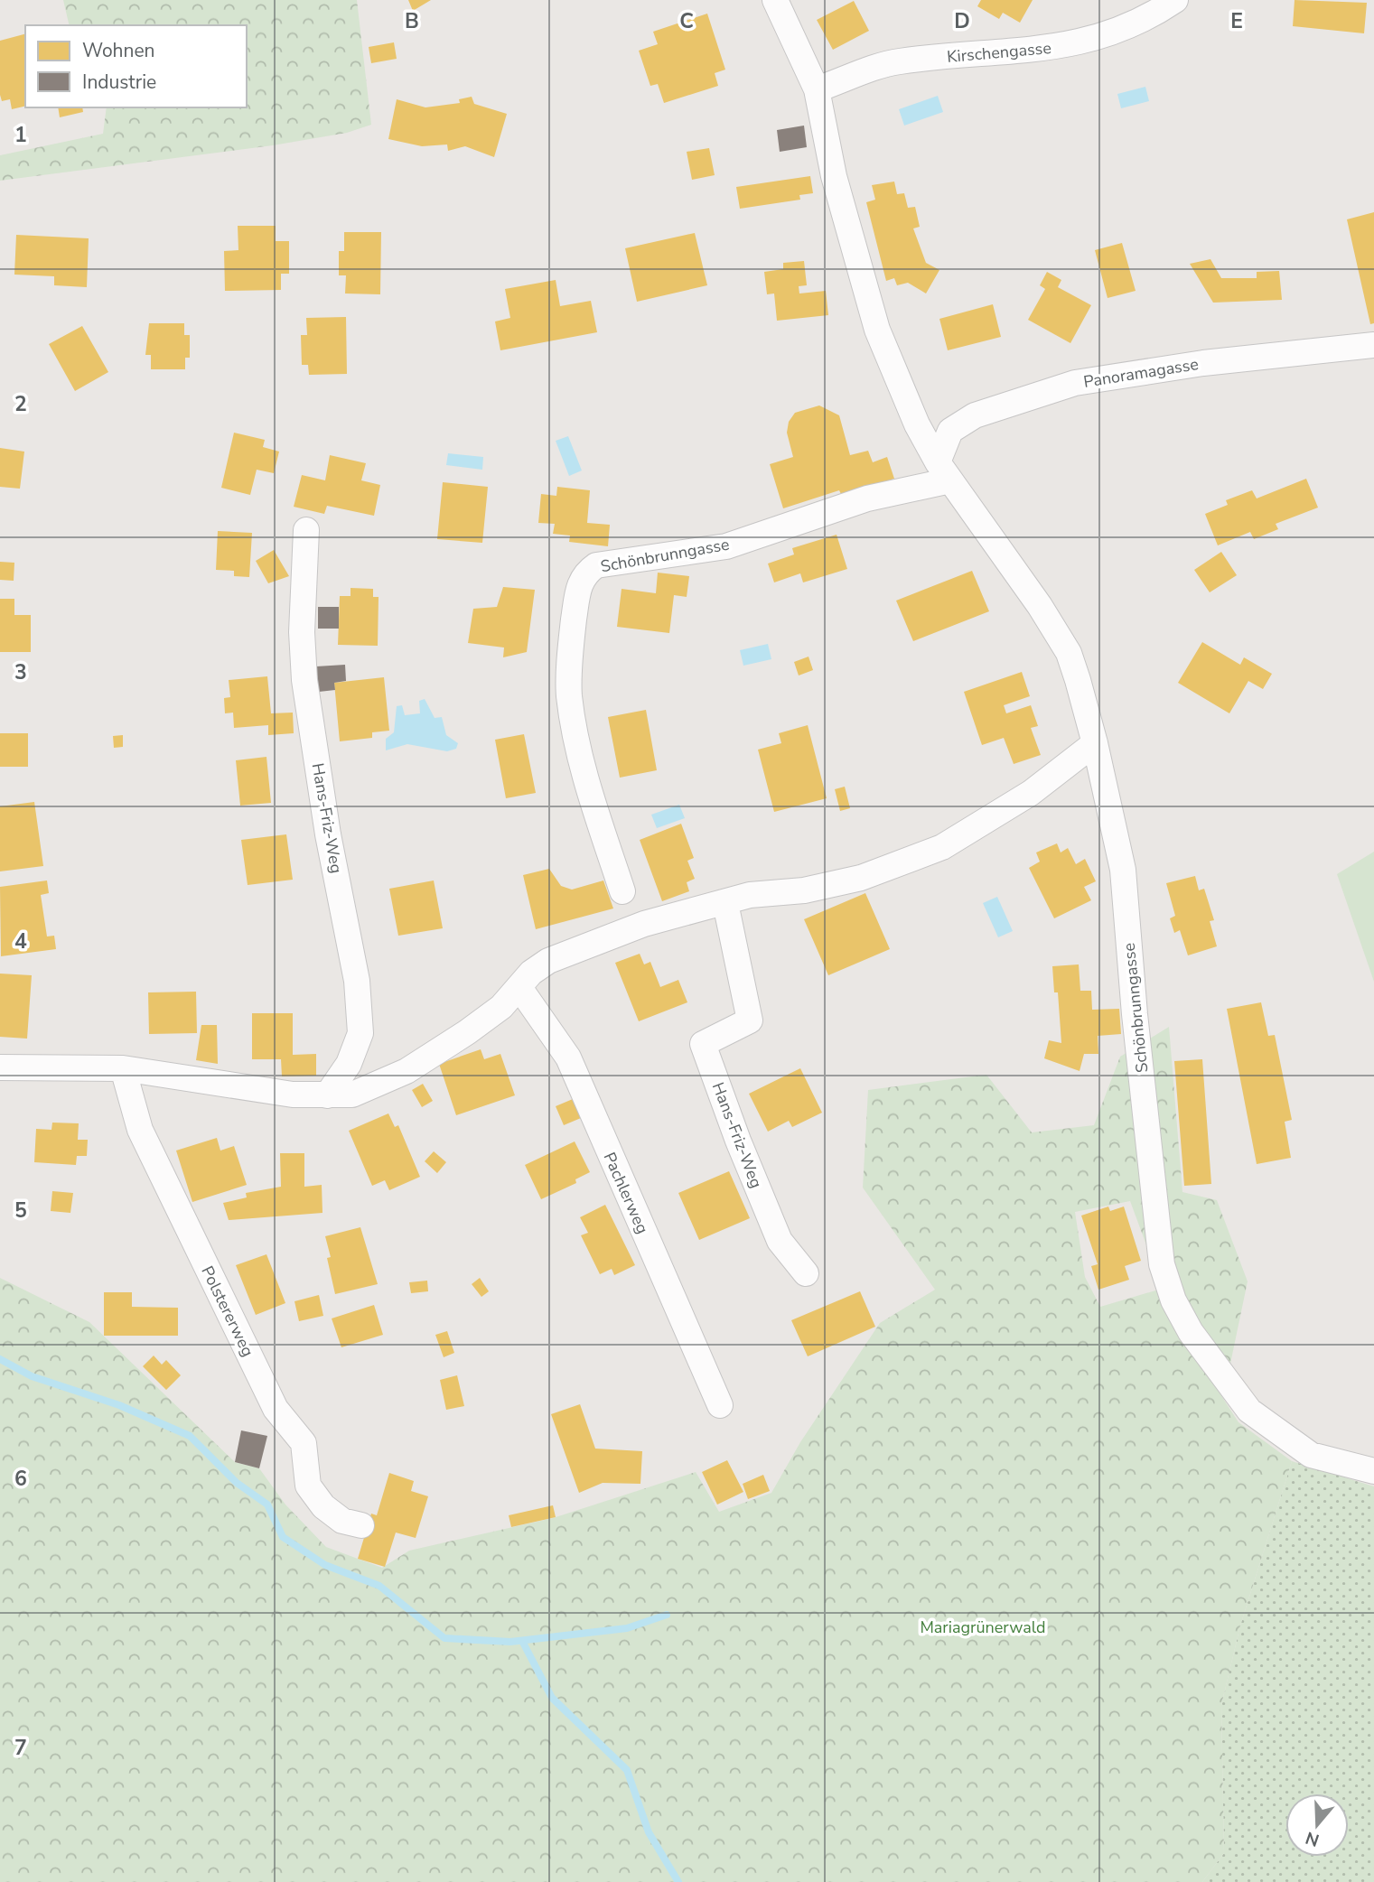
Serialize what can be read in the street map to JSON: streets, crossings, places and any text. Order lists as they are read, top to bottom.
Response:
{
  "streets": {
    "street": [
      "Kirschengasse",
      "Panoramagasse",
      "Schönbrunngasse",
      "Hans-Friz-Weg",
      "Pachlerweg",
      "Polstererweg"
    ]
  },
  "crossings": [
    ["Kirschengasse", "Schönbrunngasse"],
    ["Panoramagasse", "Schönbrunngasse"]
  ],
  "parks": ["Mariagrünerwald"],
  "legend": ["Wohnen", "Industrie"],
  "north": "bottom",
  "grid": {
    "columns": [
      "B",
      "C",
      "D",
      "E"
    ],
    "rows": [
      "1",
      "2",
      "3",
      "4",
      "5",
      "6",
      "7"
    ]
  }
}
